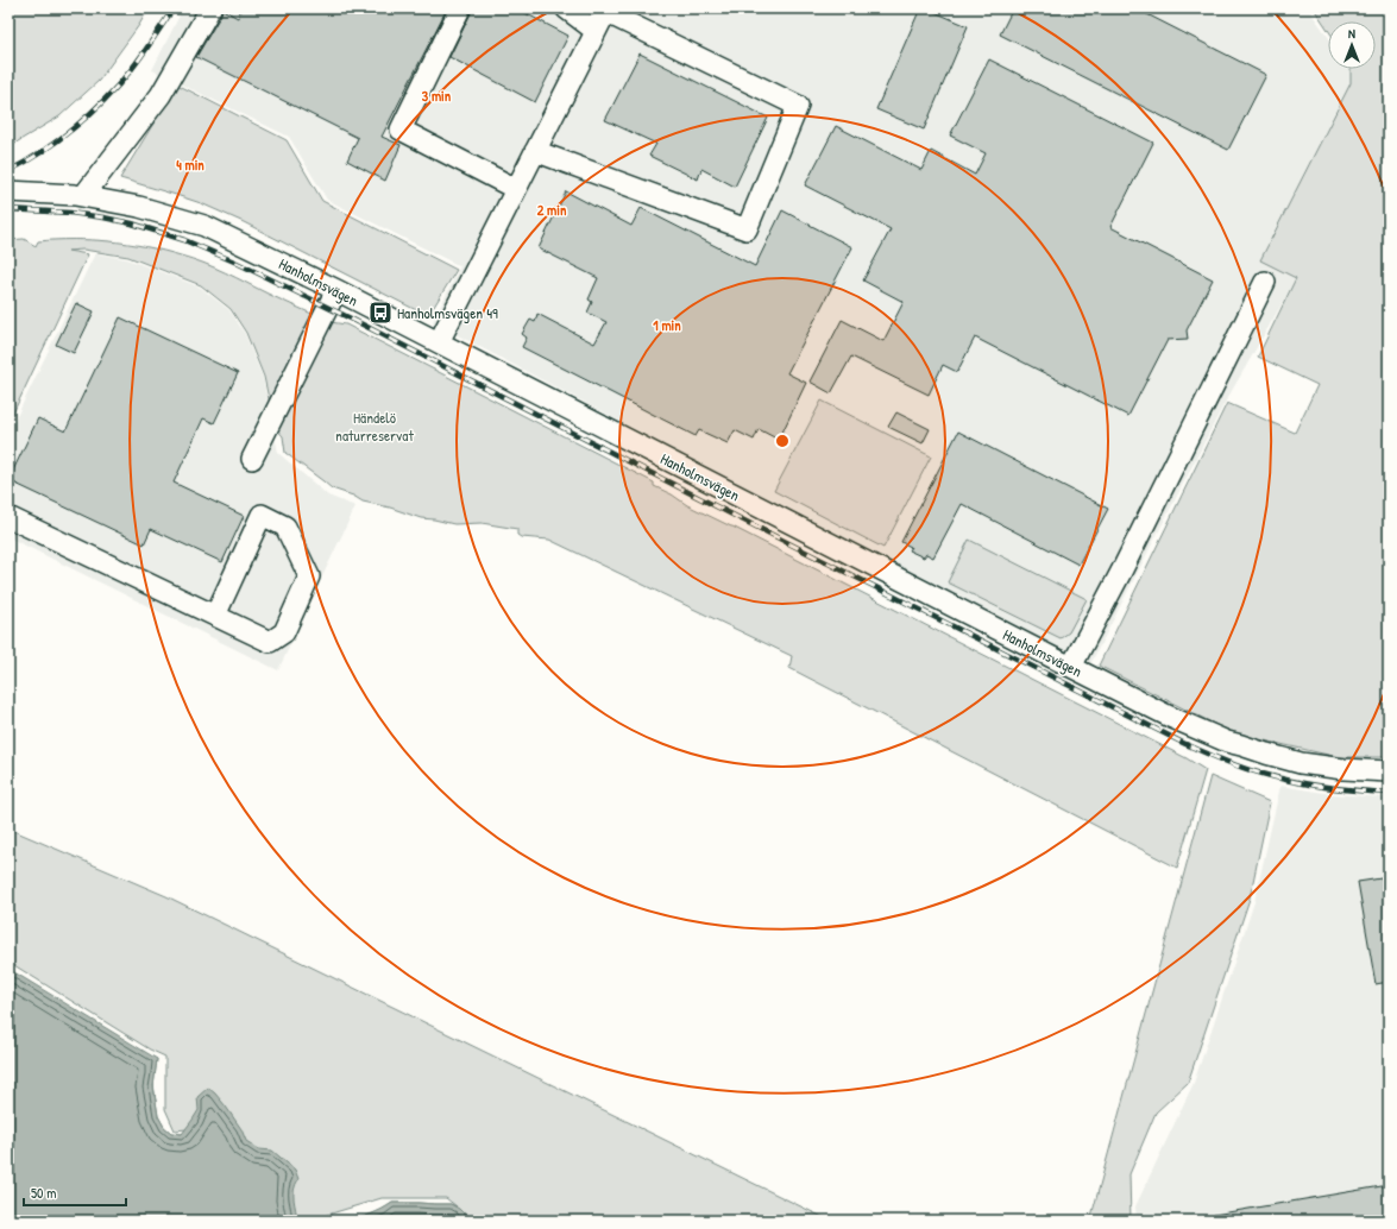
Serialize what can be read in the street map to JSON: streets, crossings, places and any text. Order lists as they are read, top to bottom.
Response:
{
  "streets": {
    "street": ["Hanholmsvägen"]
  },
  "parks": ["Händelö naturreservat"],
  "places": {
    "bus stop": ["Hanholmsvägen 49"]
  },
  "scale_bar": "50 m",
  "north": "top",
  "rings": [
    "3 min",
    "4 min",
    "2 min",
    "1 min"
  ]
}
